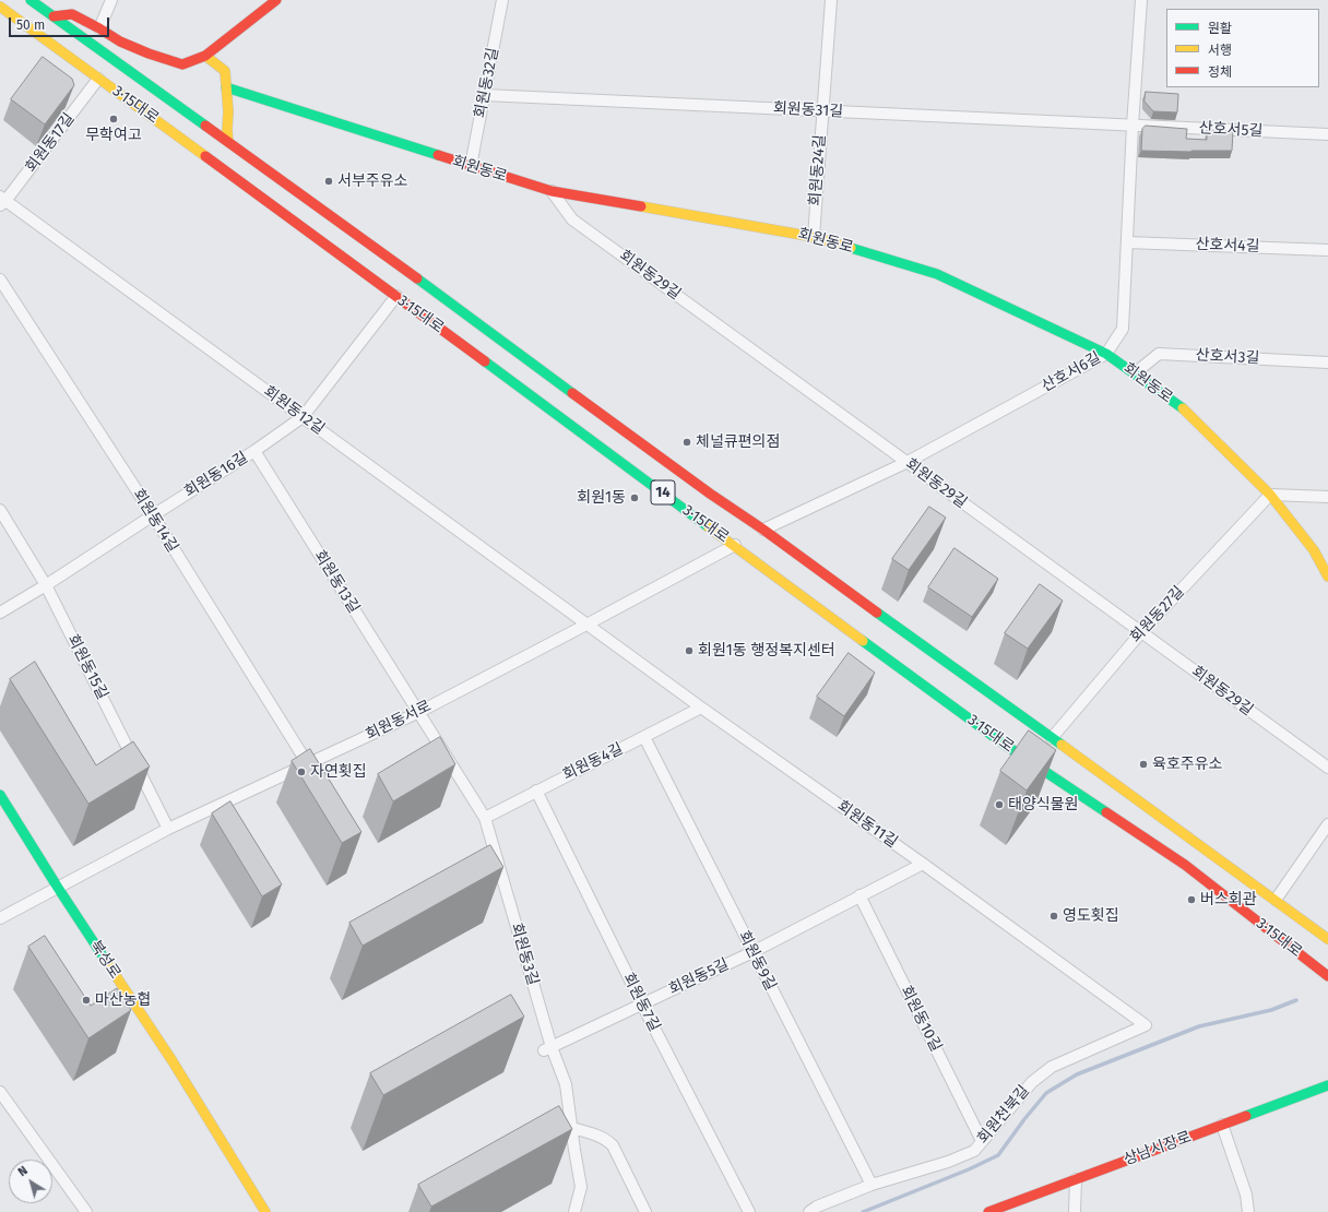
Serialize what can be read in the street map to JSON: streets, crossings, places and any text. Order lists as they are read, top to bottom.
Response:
{
  "streets": {
    "main road": [
      "3·15대로",
      "회원동로",
      "14",
      "북성로",
      "상남시장로"
    ],
    "street": [
      "회원동32길",
      "회원동31길",
      "산호서5길",
      "회원동17길",
      "회원동24길",
      "산호서4길",
      "회원동29길",
      "산호서3길",
      "산호서6길",
      "회원동12길",
      "회원동16길",
      "회원동14길",
      "회원동13길",
      "회원동27길",
      "회원동15길",
      "회원동서로",
      "회원동4길",
      "회원동11길",
      "회원동3길",
      "회원동9길",
      "회원동5길",
      "회원동7길",
      "회원동10길",
      "회원천북길"
    ]
  },
  "crossings": [
    ["회원동32길", "회원동31길"],
    ["회원동32길", "회원동로"],
    ["3·15대로", "회원동17길"],
    ["3·15대로", "산호서6길"],
    ["3·15대로", "회원동16길"],
    ["3·15대로", "회원동27길"],
    ["3·15대로", "회원동서로"],
    ["회원동31길", "산호서5길"],
    ["회원동31길", "회원동24길"],
    ["회원동31길", "산호서6길"],
    ["산호서5길", "산호서6길"],
    ["회원동17길", "회원동12길"],
    ["회원동로", "회원동24길"],
    ["회원동로", "회원동29길"],
    ["회원동로", "산호서3길"],
    ["회원동로", "산호서6길"],
    ["회원동로", "회원동27길"],
    ["산호서4길", "산호서6길"],
    ["회원동29길", "산호서6길"],
    ["회원동29길", "회원동27길"],
    ["회원동12길", "회원동16길"],
    ["회원동12길", "회원동서로"],
    ["회원동12길", "회원동11길"],
    ["회원동16길", "회원동14길"],
    ["회원동16길", "회원동13길"],
    ["회원동16길", "회원동15길"],
    ["회원동14길", "회원동서로"],
    ["회원동13길", "회원동서로"],
    ["회원동13길", "회원동3길"],
    ["회원동15길", "회원동서로"],
    ["회원동서로", "회원동11길"],
    ["회원동서로", "회원동3길"],
    ["회원동서로", "북성로"],
    ["회원동4길", "회원동11길"],
    ["회원동4길", "회원동3길"],
    ["회원동4길", "회원동9길"],
    ["회원동4길", "회원동7길"],
    ["회원동11길", "회원동5길"],
    ["회원동11길", "회원천북길"],
    ["회원동3길", "회원동5길"],
    ["회원동9길", "회원동5길"],
    ["회원동9길", "회원천북길"],
    ["회원동5길", "회원동7길"],
    ["회원동5길", "회원동10길"],
    ["회원동10길", "회원천북길"]
  ],
  "places": [
    "무학여고",
    "서부주유소",
    "체널큐편의점",
    "회원1동",
    "회원1동 행정복지센터",
    "육호주유소",
    "자연횟집",
    "태양식물원",
    "버스회관",
    "영도횟집",
    "마산농협"
  ],
  "legend": ["원활", "서행", "정체"],
  "scale_bar": "50 m",
  "north": "top left"
}
